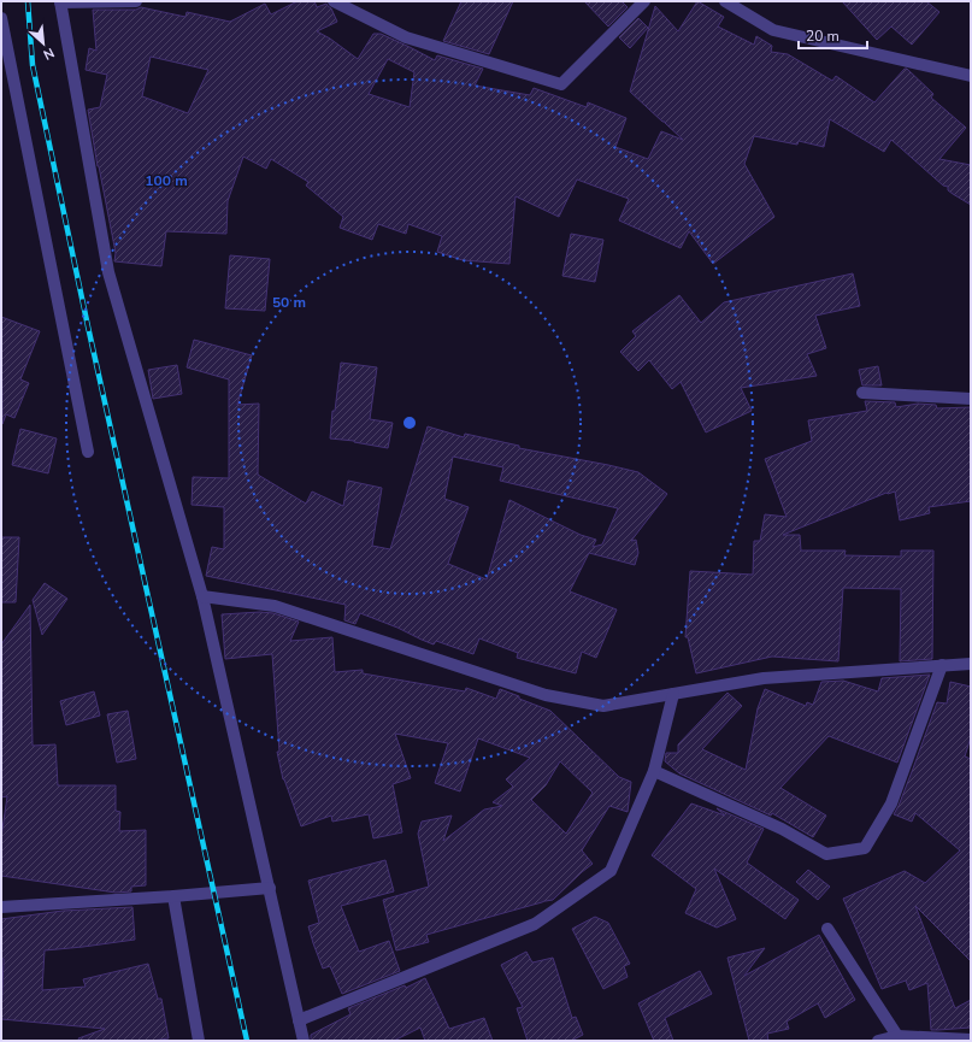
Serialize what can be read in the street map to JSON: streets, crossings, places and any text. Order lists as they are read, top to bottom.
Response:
{
  "scale_bar": "20 m",
  "north": "bottom right",
  "rings": ["100 m", "50 m"]
}
